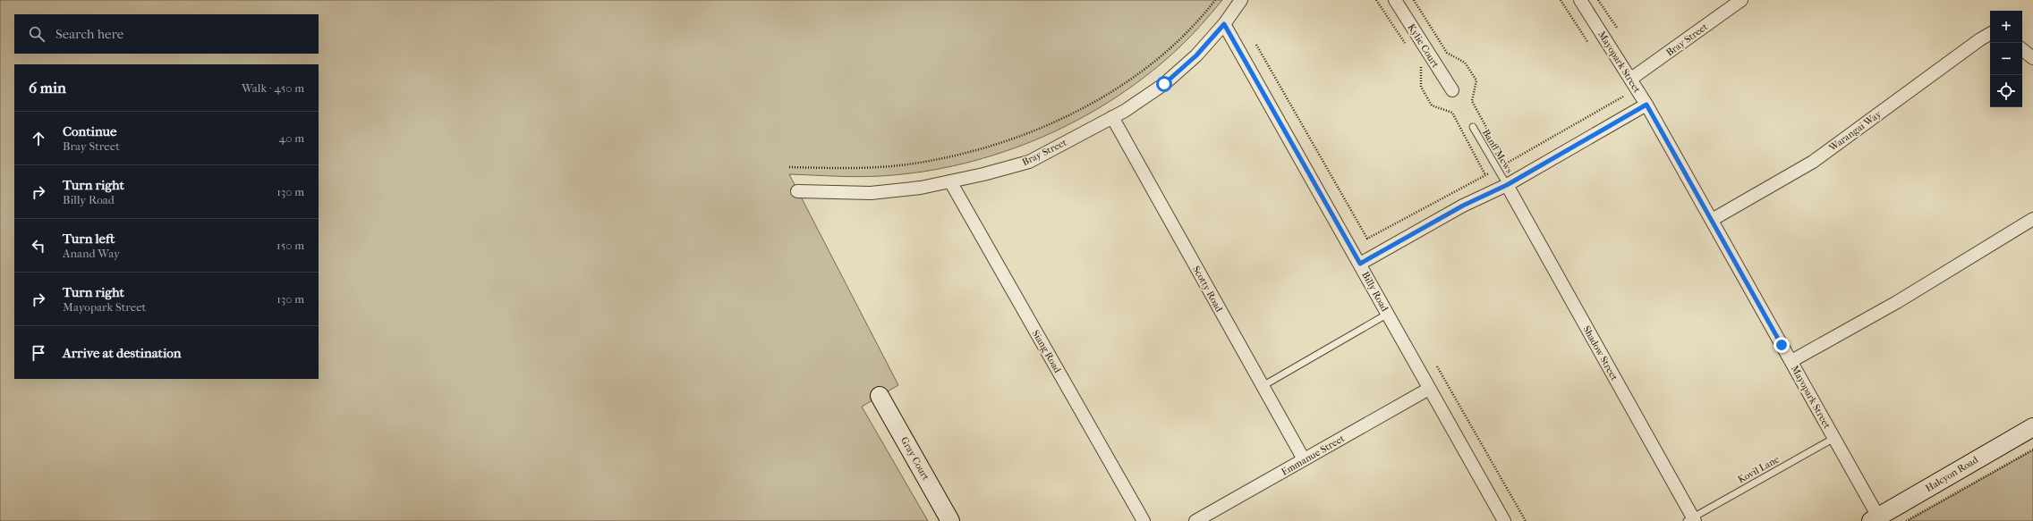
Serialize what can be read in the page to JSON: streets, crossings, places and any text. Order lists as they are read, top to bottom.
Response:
{
  "streets": {
    "street": [
      "Bray Street",
      "Kylie Court",
      "Mayopark Street",
      "Warangai Way",
      "Scotty Road",
      "Billy Road",
      "Siang Road",
      "Shadow Street",
      "Emmanue Street",
      "Gray Court",
      "Halcyon Road"
    ],
    "lane": ["Banff Mews", "Kovil Lane"]
  },
  "crossings": [
    ["Bray Street", "Mayopark Street"],
    ["Bray Street", "Scotty Road"],
    ["Bray Street", "Billy Road"],
    ["Bray Street", "Siang Road"],
    ["Mayopark Street", "Warangai Way"],
    ["Mayopark Street", "Kovil Lane"],
    ["Mayopark Street", "Halcyon Road"],
    ["Banff Mews", "Shadow Street"],
    ["Scotty Road", "Emmanue Street"],
    ["Billy Road", "Emmanue Street"],
    ["Shadow Street", "Kovil Lane"]
  ],
  "page": {
    "map_buttons": ["+", "−"],
    "search": "Search here",
    "heading": ["6 min", "Walk · 450 m"],
    "list": [
      ["Continue", "Bray Street", "40 m"],
      ["Turn right", "Billy Road", "130 m"],
      ["Turn left", "Anand Way", "150 m"],
      ["Turn right", "Mayopark Street", "130 m"],
      "Arrive at destination"
    ]
  }
}
